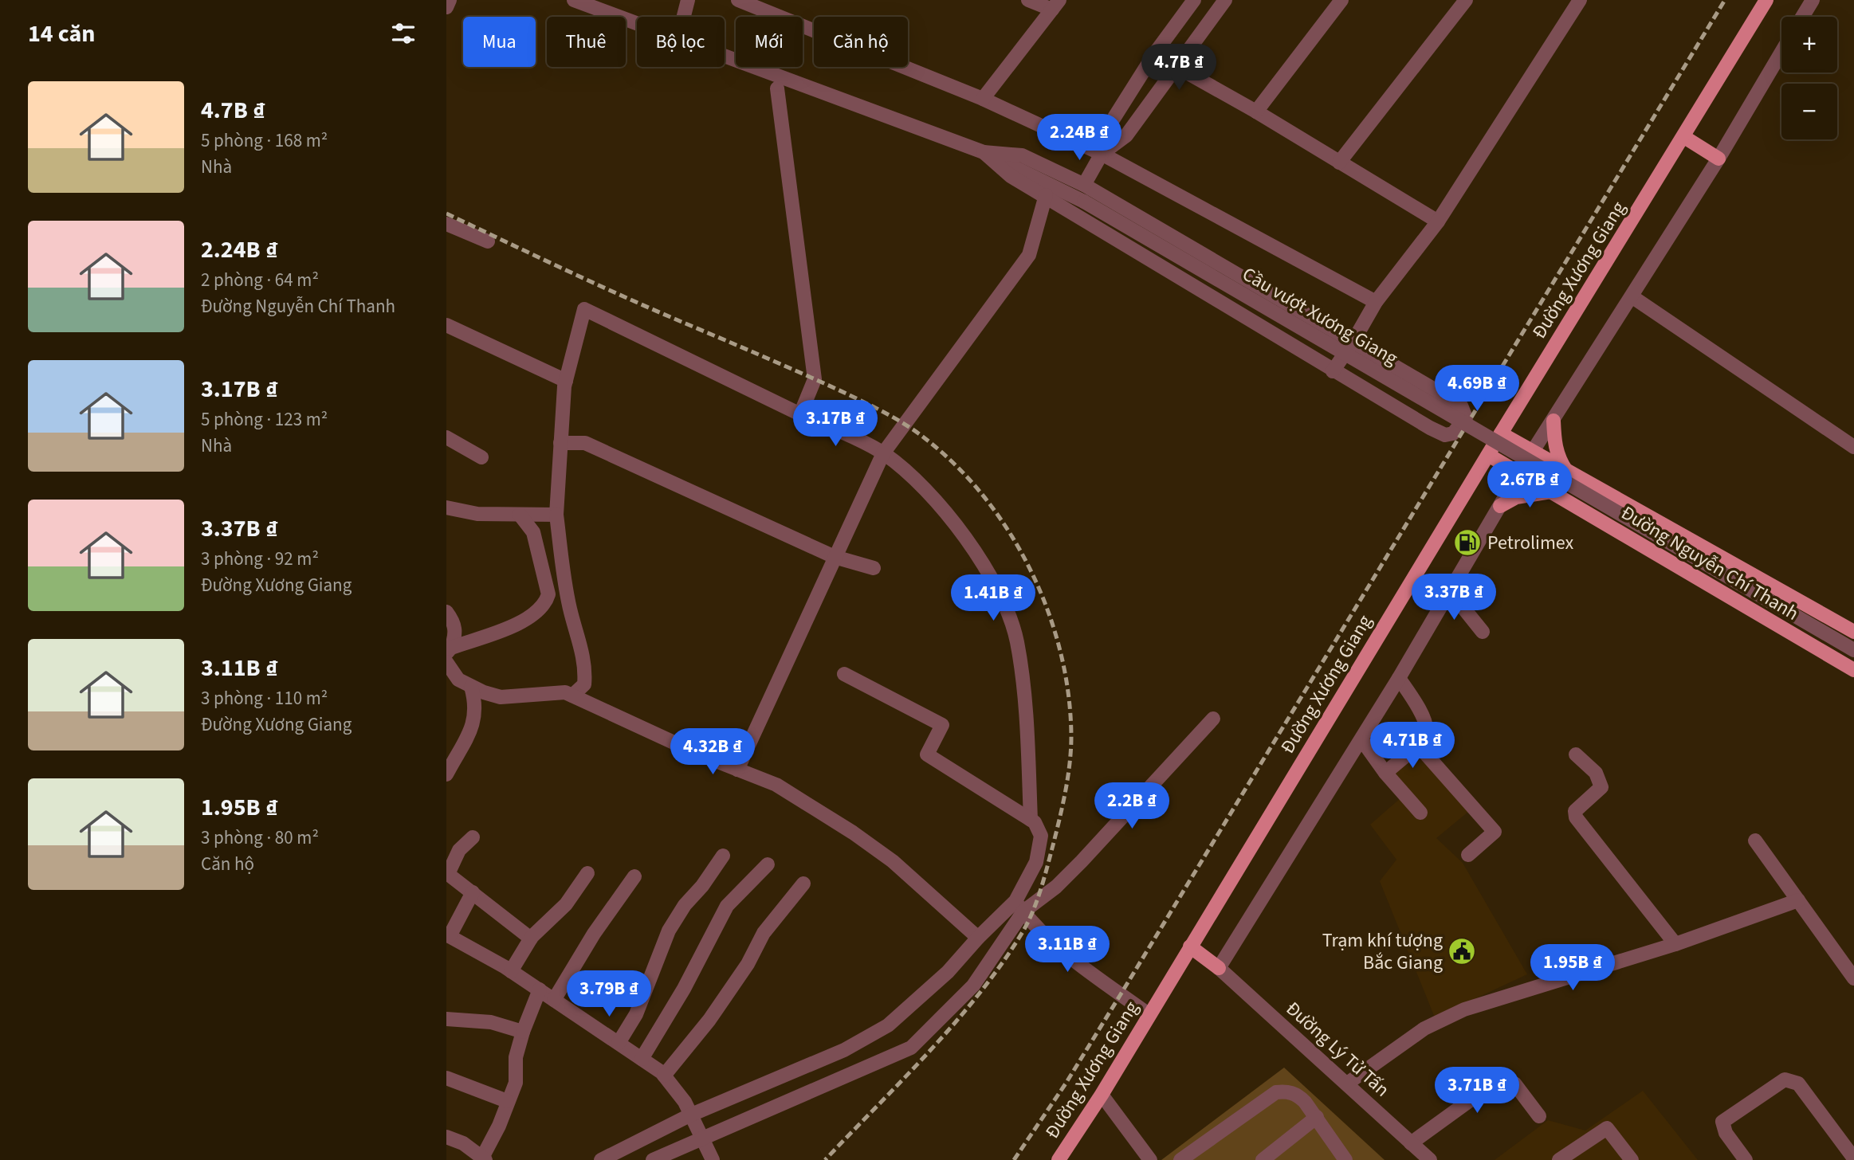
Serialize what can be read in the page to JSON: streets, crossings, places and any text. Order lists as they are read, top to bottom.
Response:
{
  "streets": {
    "main road": ["Đường Xương Giang", "Đường Nguyễn Chí Thanh"],
    "street": ["Cầu vượt Xương Giang", "Đường Lý Tử Tấn"]
  },
  "crossings": [
    ["Đường Xương Giang", "Đường Nguyễn Chí Thanh"]
  ],
  "places": {
    "fuel station": ["Petrolimex"],
    "public building": ["Trạm khí tượng Bắc Giang"]
  },
  "page": {
    "heading": "14 căn",
    "map_buttons": ["+", "−"],
    "chip": [
      "Mua",
      "Thuê",
      "Bộ lọc",
      "Mới",
      "Căn hộ"
    ],
    "price": [
      "4.7B ₫",
      "2.24B ₫",
      "4.69B ₫",
      "3.17B ₫",
      "2.67B ₫",
      "3.37B ₫",
      "1.41B ₫",
      "4.71B ₫",
      "4.32B ₫",
      "2.2B ₫",
      "3.11B ₫",
      "1.95B ₫",
      "3.79B ₫",
      "3.71B ₫"
    ],
    "list": [
      {
        "name": "4.7B ₫",
        "note": "5 phòng · 168 m² · Nhà"
      },
      {
        "name": "2.24B ₫",
        "note": "2 phòng · 64 m² · Đường Nguyễn Chí Thanh"
      },
      {
        "name": "3.17B ₫",
        "note": "5 phòng · 123 m² · Nhà"
      },
      {
        "name": "3.37B ₫",
        "note": "3 phòng · 92 m² · Đường Xương Giang"
      },
      {
        "name": "3.11B ₫",
        "note": "3 phòng · 110 m² · Đường Xương Giang"
      },
      {
        "name": "1.95B ₫",
        "note": "3 phòng · 80 m² · Căn hộ"
      }
    ]
  }
}
